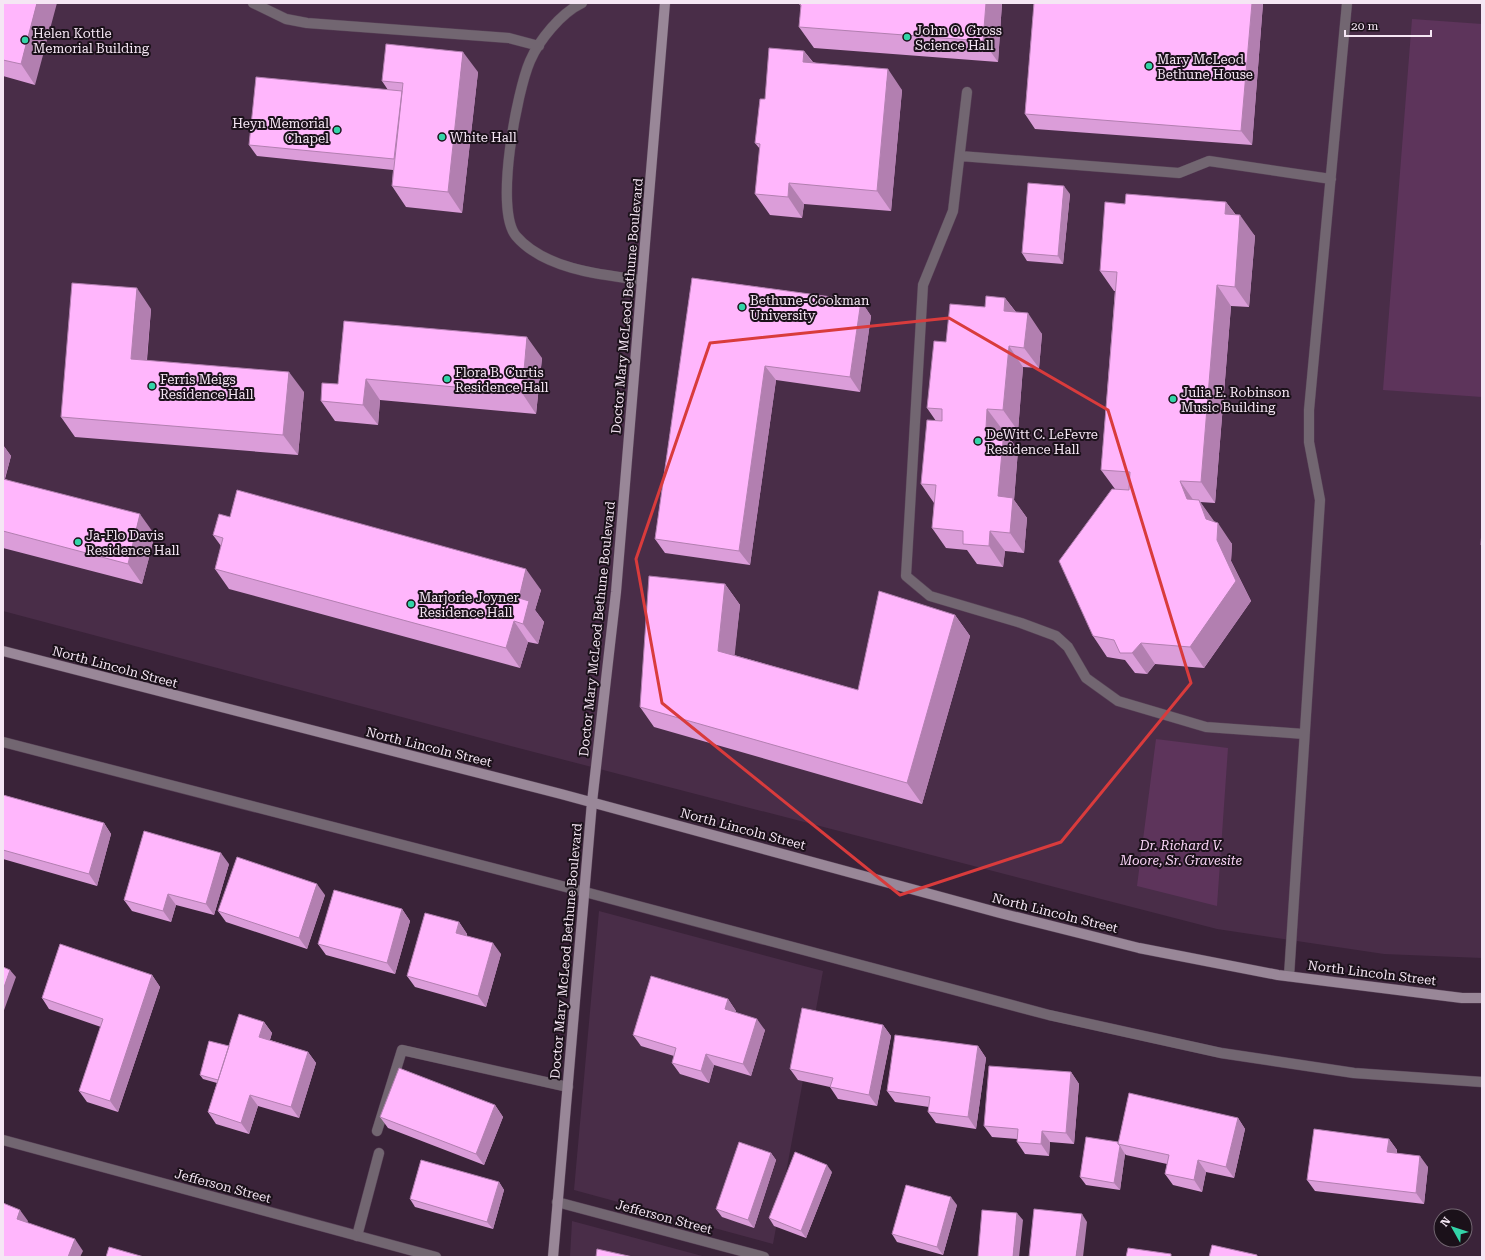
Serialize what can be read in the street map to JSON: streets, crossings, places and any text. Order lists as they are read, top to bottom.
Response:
{
  "streets": {
    "street": ["Doctor Mary McLeod Bethune Boulevard", "North Lincoln Street", "Jefferson Street"]
  },
  "crossings": [
    ["Doctor Mary McLeod Bethune Boulevard", "North Lincoln Street"],
    ["Doctor Mary McLeod Bethune Boulevard", "Jefferson Street"]
  ],
  "parks": ["Dr. Richard V. Moore, Sr. Gravesite"],
  "places": [
    "John O. Gross Science Hall",
    "Helen Kottle Memorial Building",
    "Mary McLeod Bethune House",
    "Heyn Memorial Chapel",
    "White Hall",
    "Bethune-Cookman University",
    "Flora B. Curtis Residence Hall",
    "Ferris Meigs Residence Hall",
    "Julia E. Robinson Music Building",
    "DeWitt C. LeFevre Residence Hall",
    "Ja-Flo Davis Residence Hall",
    "Marjorie Joyner Residence Hall"
  ],
  "scale_bar": "20 m",
  "north": "top left"
}
